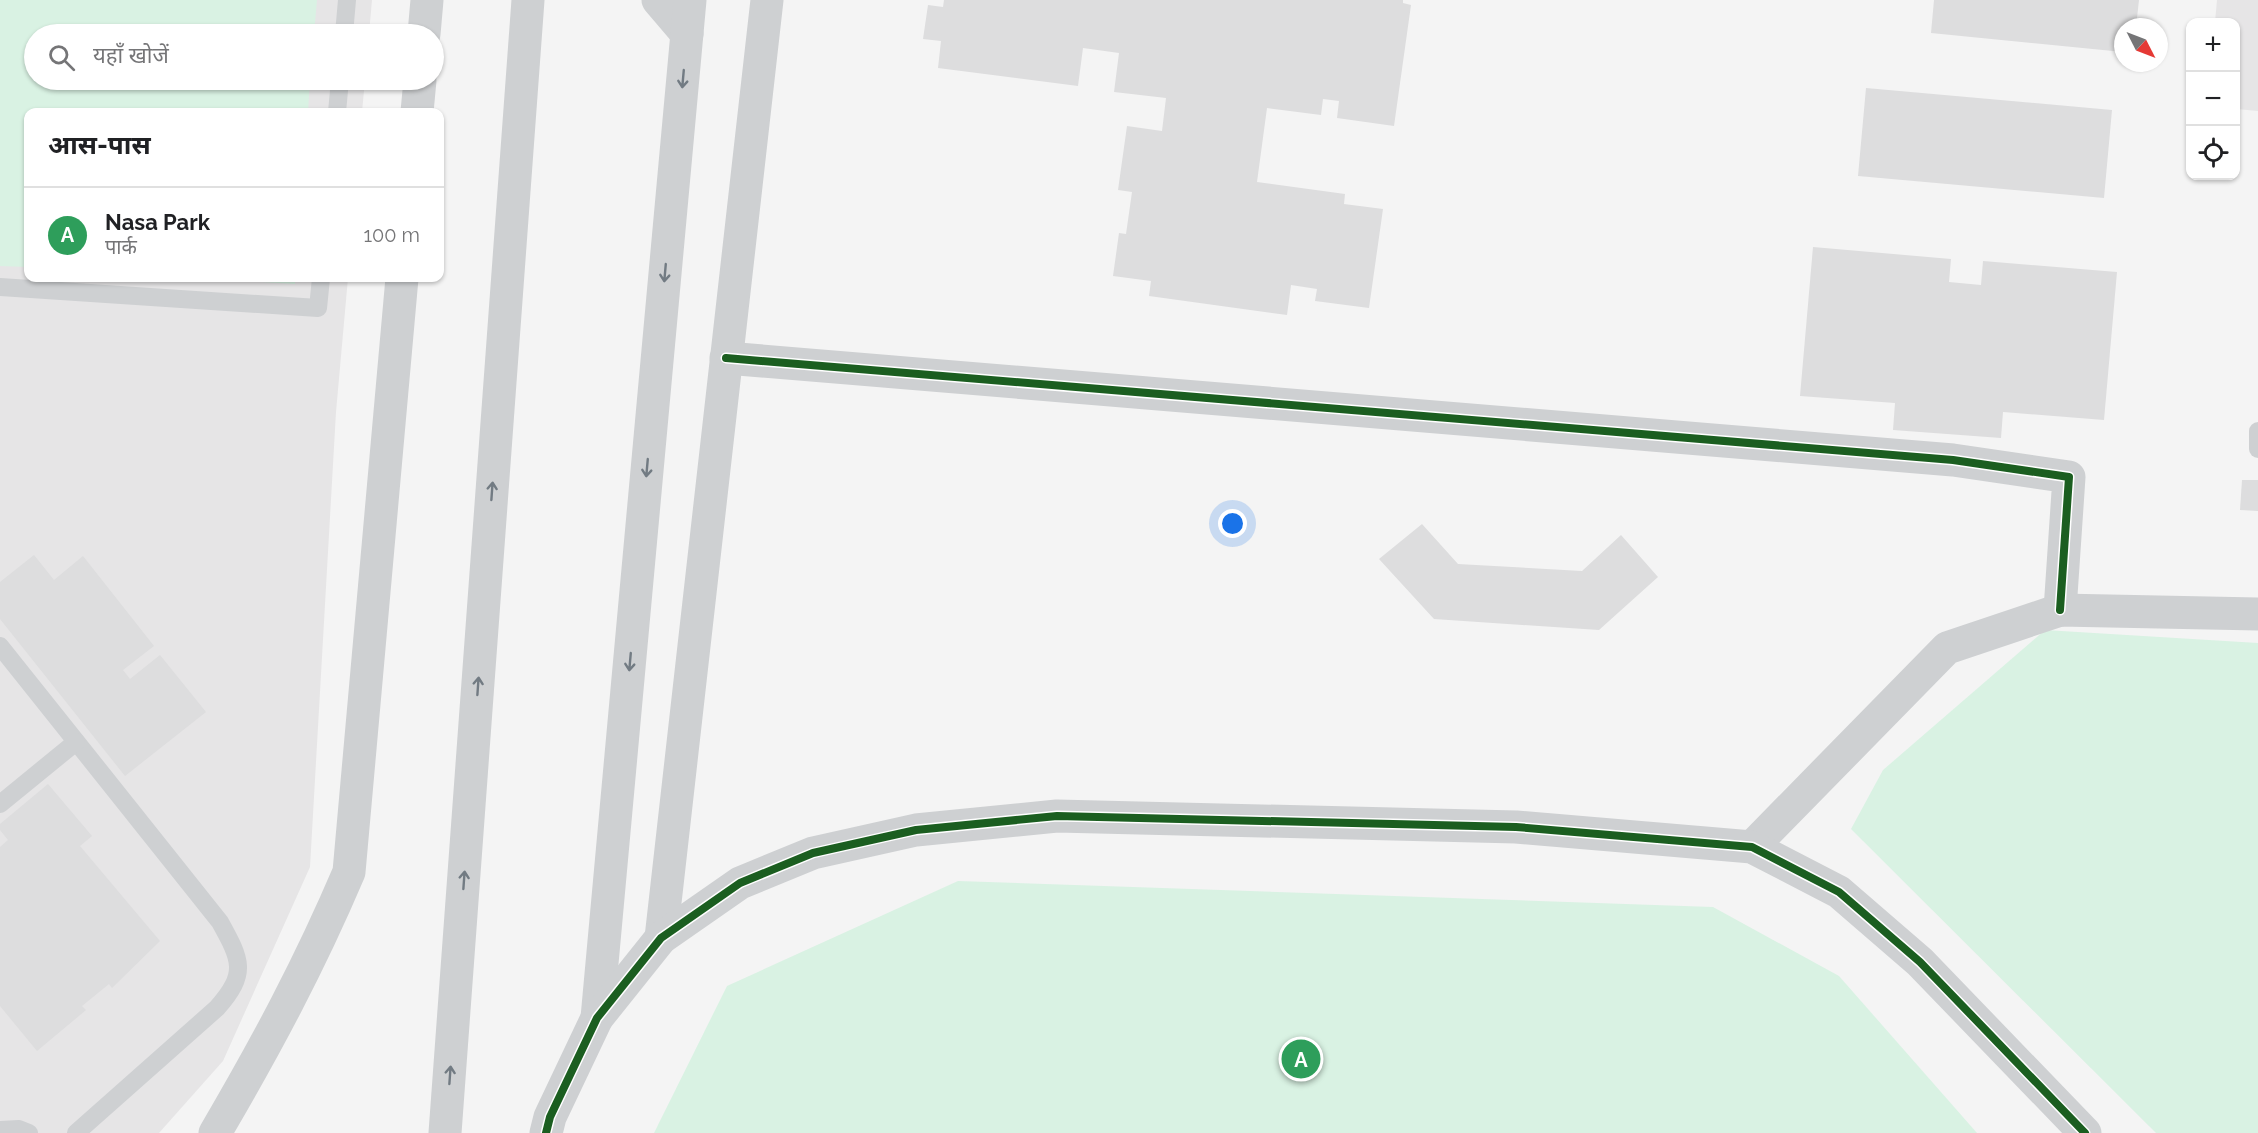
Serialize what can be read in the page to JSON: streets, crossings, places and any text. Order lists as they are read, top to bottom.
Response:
{
  "north": "bottom right",
  "page": {
    "map_buttons": ["+", "−"],
    "search": "यहाँ खोजें",
    "heading": "आस-पास",
    "list": [
      {
        "mark": "A",
        "name": "Nasa Park",
        "note": "पार्क",
        "value": "100 m"
      }
    ],
    "pins": "A"
  }
}
